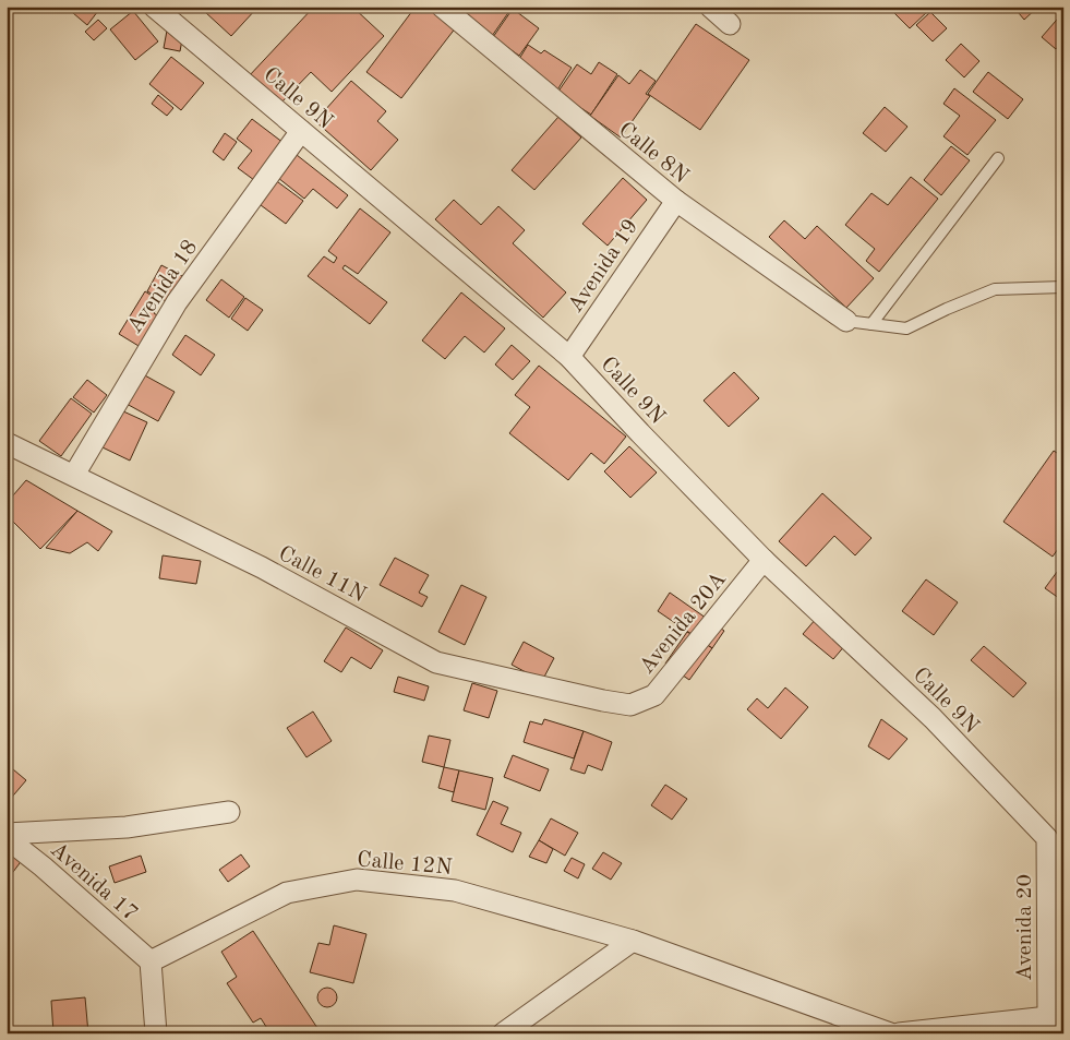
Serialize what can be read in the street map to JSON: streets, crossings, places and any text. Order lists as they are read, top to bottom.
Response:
{
  "streets": {
    "street": [
      "Calle 9N",
      "Calle 8N",
      "Avenida 19",
      "Avenida 18",
      "Calle 11N",
      "Avenida 20A",
      "Calle 12N",
      "Avenida 17",
      "Avenida 20"
    ]
  },
  "crossings": [
    ["Calle 9N", "Avenida 19"],
    ["Calle 9N", "Avenida 18"],
    ["Calle 9N", "Avenida 20A"],
    ["Calle 9N", "Avenida 20"],
    ["Calle 8N", "Avenida 19"],
    ["Avenida 18", "Calle 11N"],
    ["Calle 11N", "Avenida 20A"],
    ["Calle 12N", "Avenida 17"]
  ]
}
